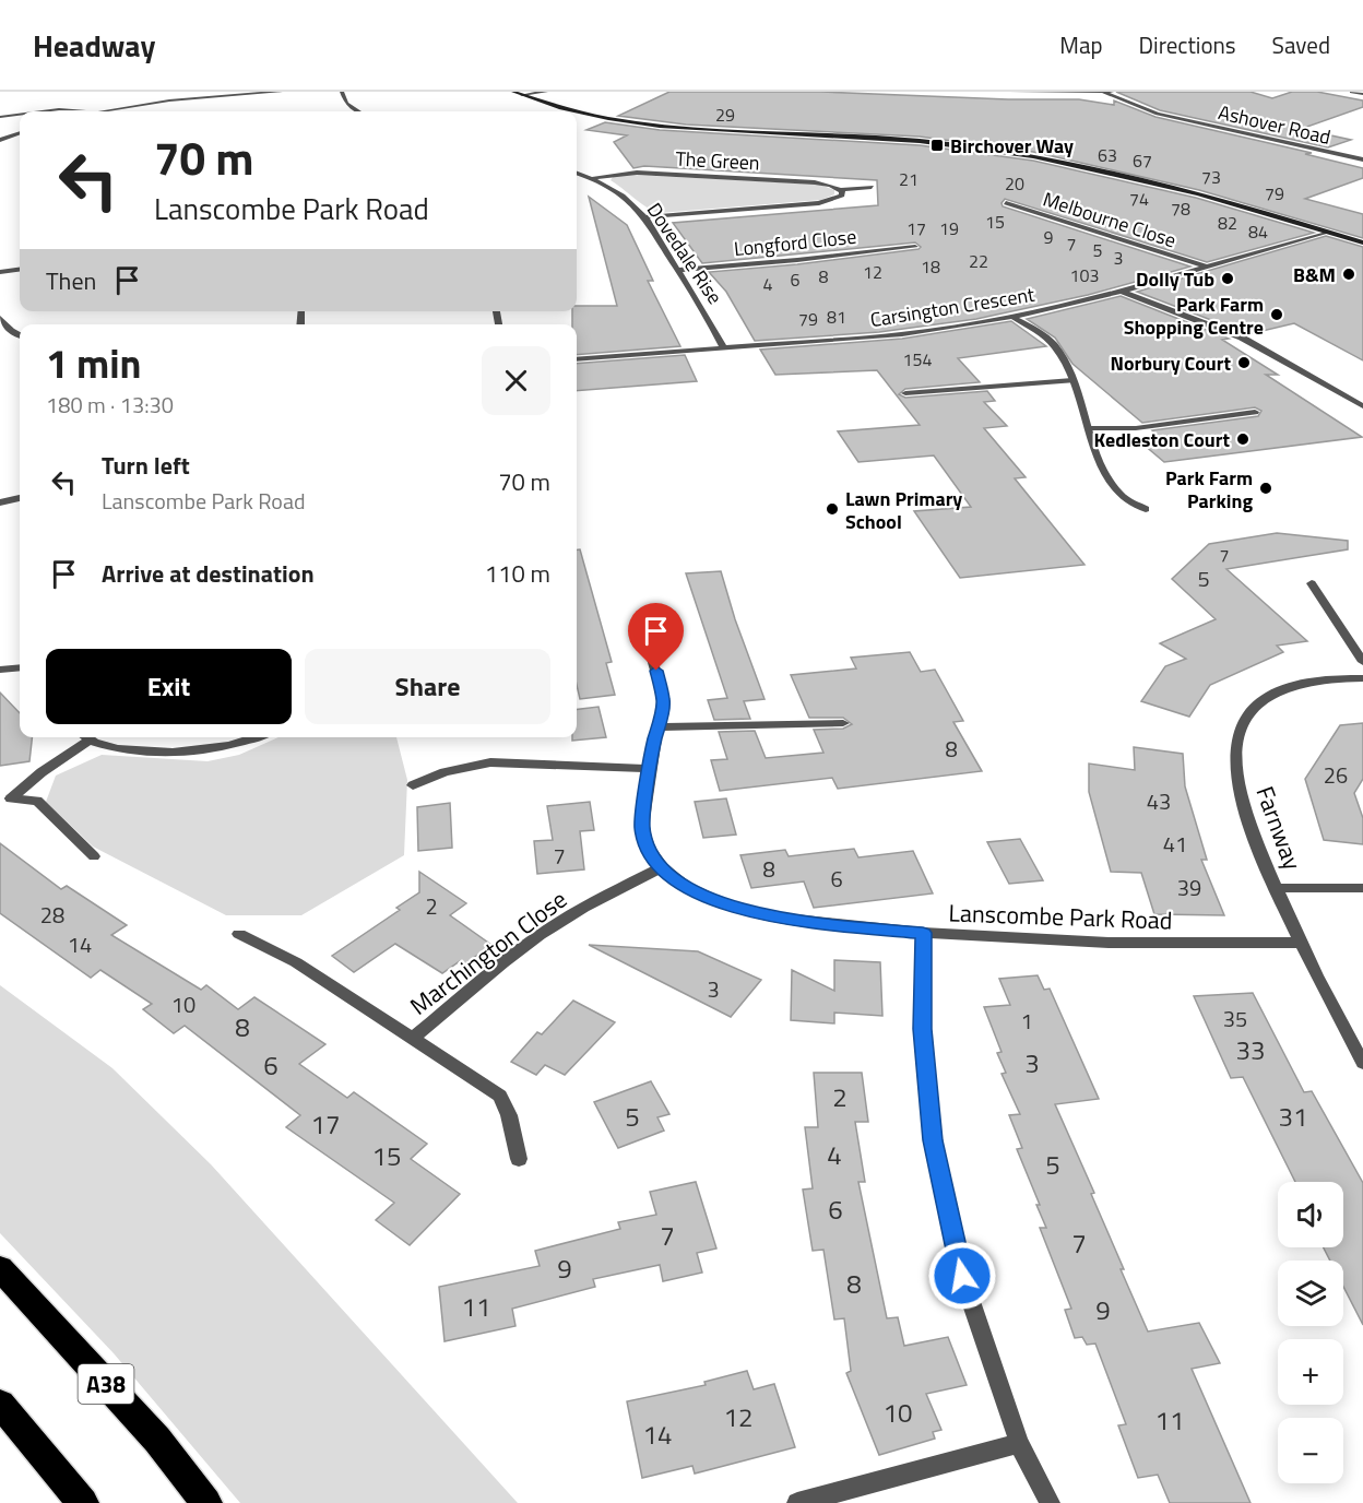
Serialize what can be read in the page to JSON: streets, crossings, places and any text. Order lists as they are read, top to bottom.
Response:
{
  "streets": {
    "highway": ["A38"],
    "street": [
      "Ashover Road",
      "The Green",
      "Melbourne Close",
      "Longford Close",
      "Dovedale Rise",
      "Carsington Crescent",
      "Farnway",
      "Lanscombe Park Road",
      "Marchington Close"
    ]
  },
  "crossings": [
    ["The Green", "Dovedale Rise"],
    ["Melbourne Close", "Carsington Crescent"],
    ["Longford Close", "Dovedale Rise"],
    ["Dovedale Rise", "Carsington Crescent"],
    ["Farnway", "Lanscombe Park Road"],
    ["Lanscombe Park Road", "Marchington Close"]
  ],
  "places": {
    "transit": ["Birchover Way"],
    "other": [
      "B&M",
      "Dolly Tub",
      "Park Farm Shopping Centre",
      "Norbury Court",
      "Kedleston Court",
      "Park Farm Parking",
      "Lawn Primary School"
    ]
  },
  "house_numbers": [
    "29",
    "63",
    "67",
    "73",
    "21",
    "20",
    "79",
    "74",
    "78",
    "15",
    "82",
    "17",
    "19",
    "84",
    "9",
    "7",
    "5",
    "3",
    "22",
    "18",
    "12",
    "103",
    "8",
    "6",
    "4",
    "81",
    "79",
    "154",
    "7",
    "5",
    "8",
    "26",
    "43",
    "41",
    "7",
    "8",
    "6",
    "39",
    "2",
    "28",
    "14",
    "3",
    "10",
    "35",
    "1",
    "8",
    "33",
    "3",
    "6",
    "2",
    "5",
    "31",
    "17",
    "4",
    "15",
    "5",
    "6",
    "7",
    "7",
    "9",
    "8",
    "11",
    "9",
    "10",
    "12",
    "11",
    "14"
  ],
  "page": {
    "header": "Headway",
    "nav": ["Map", "Directions", "Saved"],
    "turn": ["70 m", "Lanscombe Park Road"],
    "then": "Then",
    "heading": ["1 min", "180 m · 13:30"],
    "list": [
      {
        "name": "Turn left",
        "note": "Lanscombe Park Road",
        "value": "70 m"
      },
      {
        "name": "Arrive at destination",
        "value": "110 m"
      }
    ],
    "buttons": ["Exit", "Share"],
    "map_buttons": ["+", "−"]
  }
}
